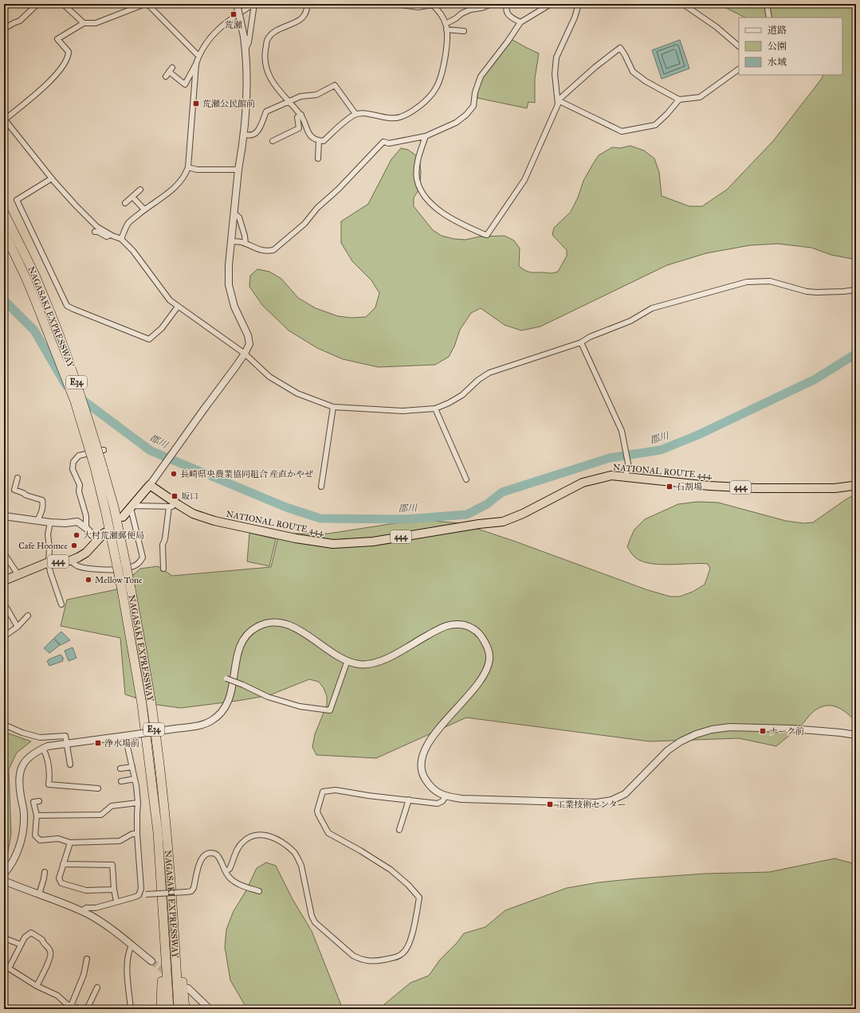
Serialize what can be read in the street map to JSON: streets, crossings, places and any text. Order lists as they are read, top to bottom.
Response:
{
  "streets": {
    "highway": [
      "NAGASAKI EXPRESSWAY",
      "E34",
      "NATIONAL ROUTE 444",
      "444"
    ]
  },
  "water": ["郡川"],
  "places": {
    "transit": [
      "荒瀬",
      "荒瀬公民館前",
      "石割場",
      "坂口",
      "ナーク前",
      "浄水場前",
      "工業技術センター"
    ],
    "other": [
      "長崎県央農業協同組合 産直かやぜ",
      "大村荒瀬郵便局",
      "Cafe Hoomee",
      "Mellow Tone"
    ]
  },
  "legend": ["道路", "公園", "水域"]
}
